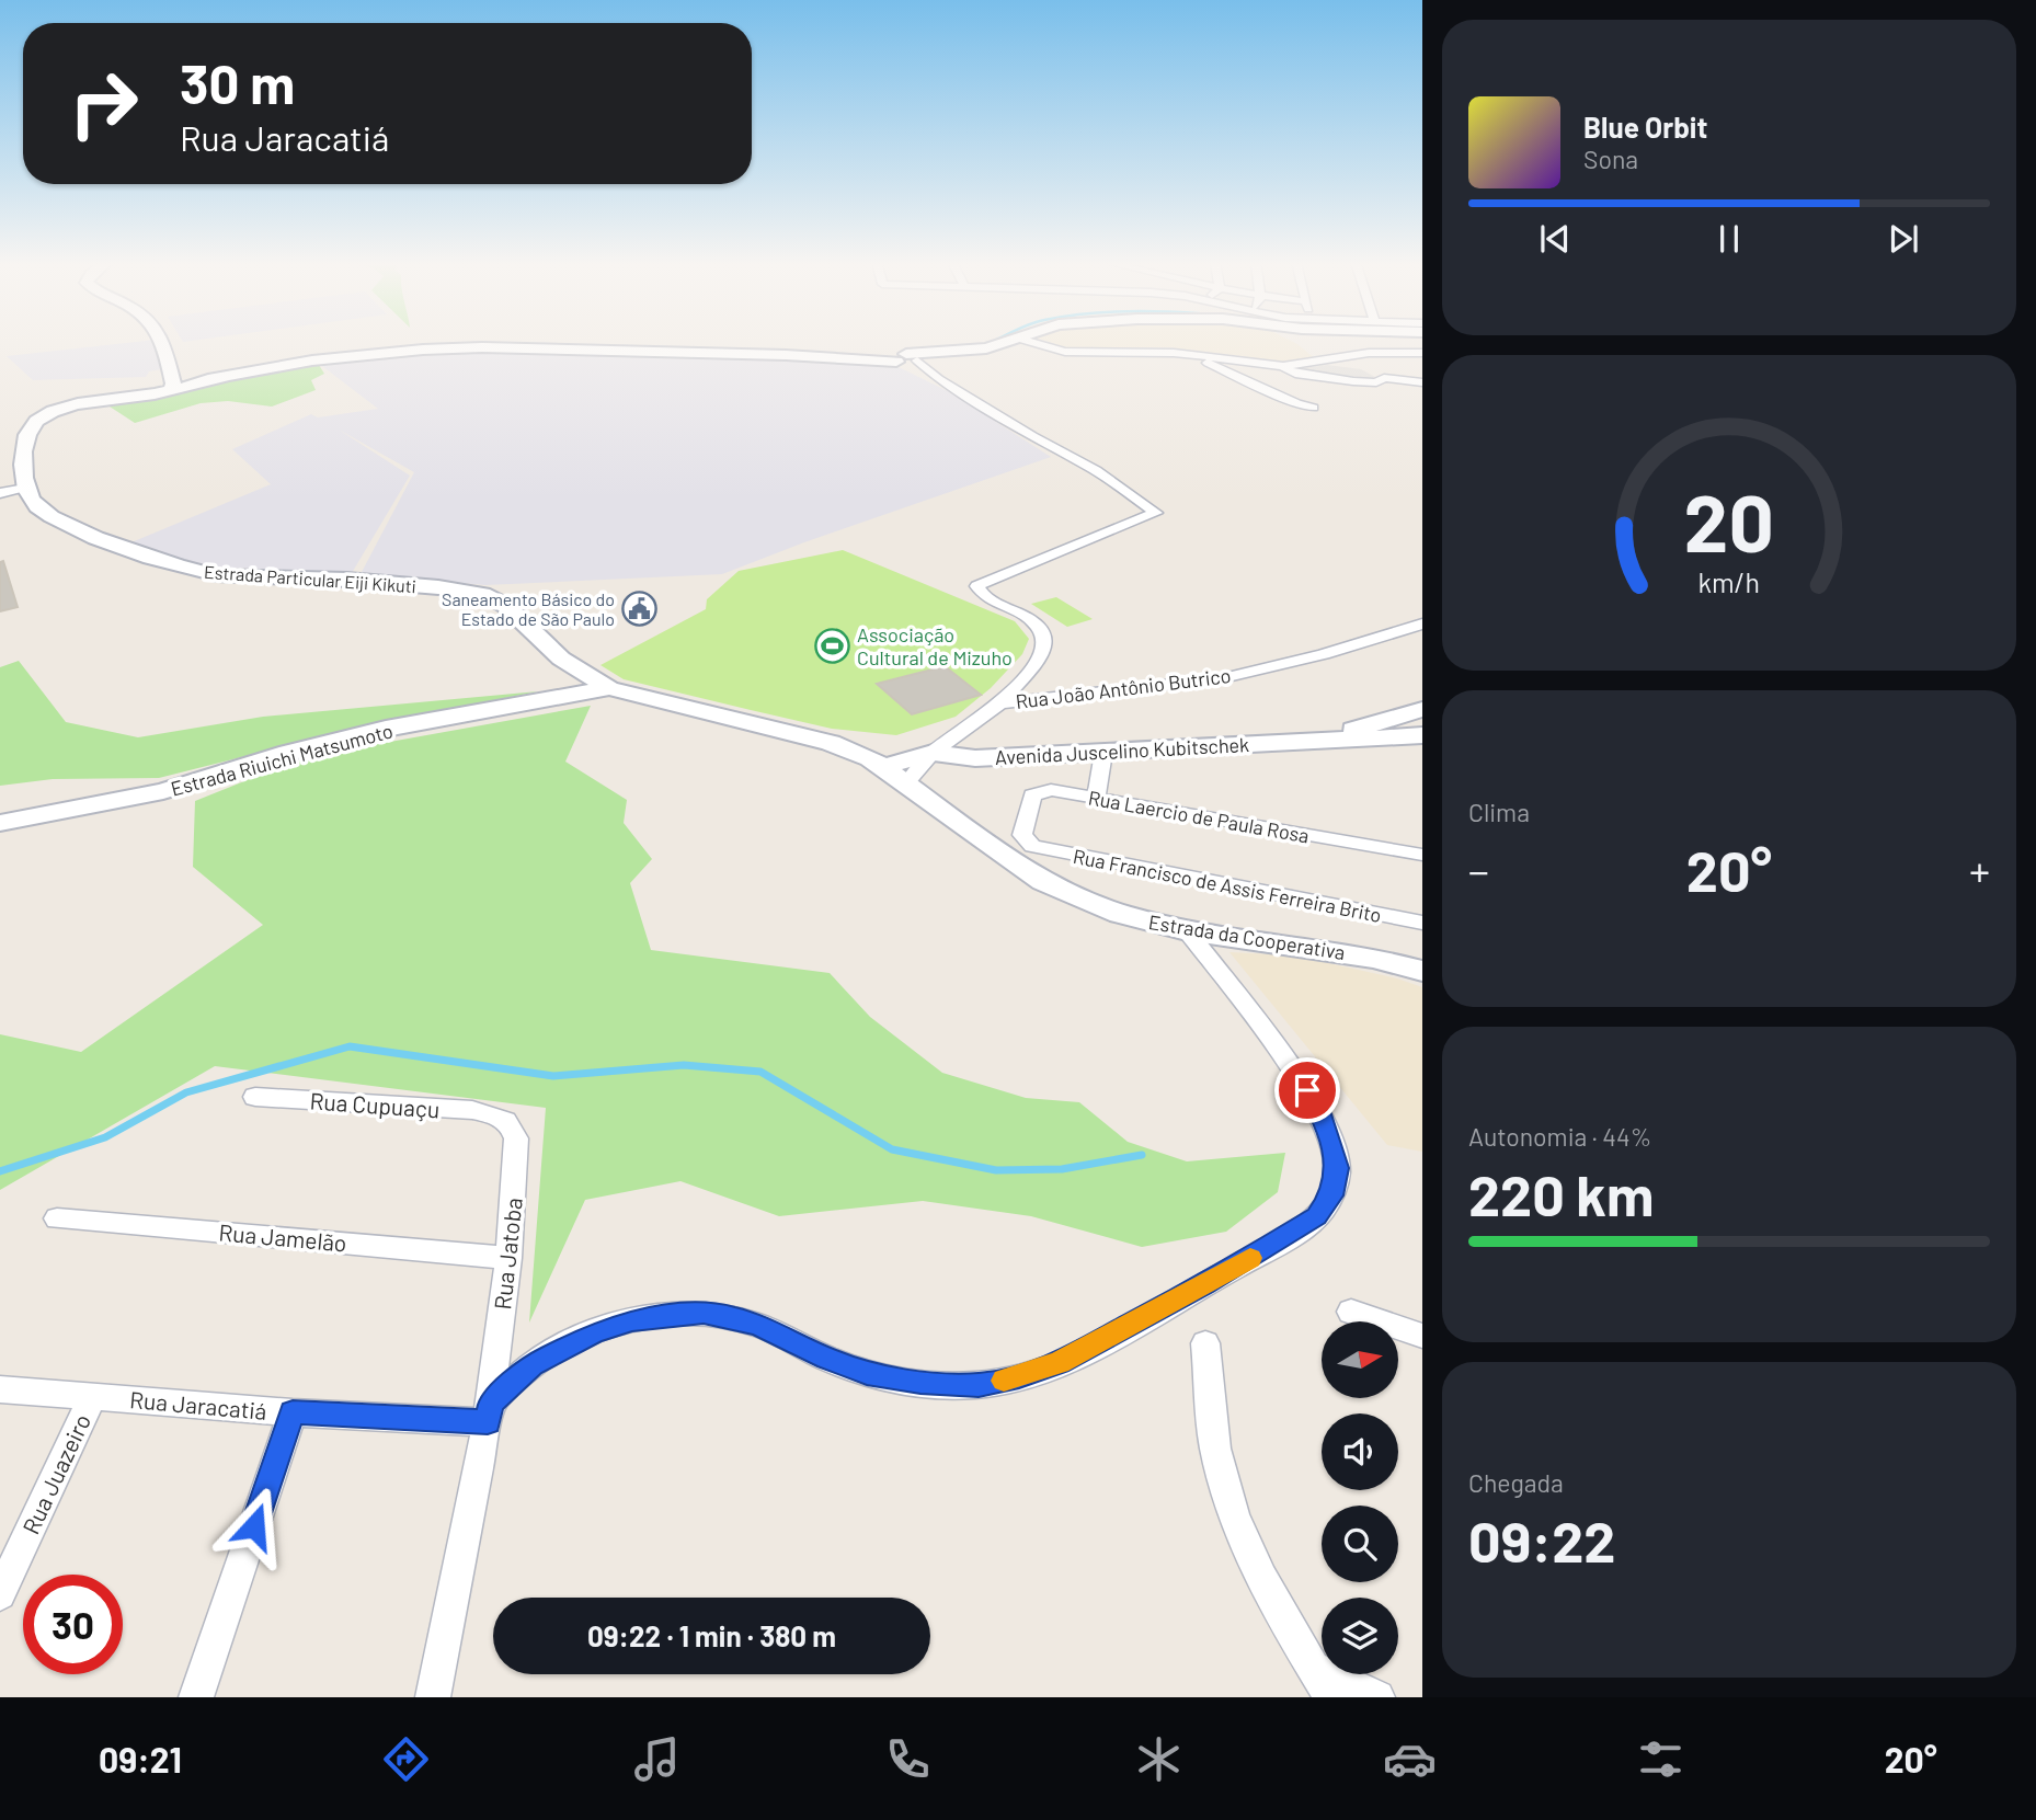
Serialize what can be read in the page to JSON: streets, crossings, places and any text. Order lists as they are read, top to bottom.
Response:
{
  "streets": {
    "street": [
      "Estrada Particular Eiji Kikuti",
      "Rua João Antônio Butrico",
      "Avenida Juscelino Kubitschek",
      "Estrada Riuichi Matsumoto",
      "Rua Laercio de Paula Rosa",
      "Rua Francisco de Assis Ferreira Brito",
      "Estrada da Cooperativa",
      "Rua Cupuaçu",
      "Rua Jamelão",
      "Rua Jatoba",
      "Rua Jaracatiá",
      "Rua Juazeiro"
    ]
  },
  "crossings": [
    ["Estrada Particular Eiji Kikuti", "Estrada Riuichi Matsumoto"],
    ["Estrada Particular Eiji Kikuti", "Estrada da Cooperativa"],
    ["Rua Laercio de Paula Rosa", "Rua Francisco de Assis Ferreira Brito"],
    ["Rua Cupuaçu", "Rua Jatoba"],
    ["Rua Jamelão", "Rua Jatoba"],
    ["Rua Jatoba", "Rua Jaracatiá"],
    ["Rua Jaracatiá", "Rua Juazeiro"]
  ],
  "places": {
    "public building": ["Saneamento Básico do Estado de São Paulo"],
    "sports": ["Associação Cultural de Mizuho"]
  },
  "north": "right",
  "page": {
    "turn": ["30 m", "Rua Jaracatiá"],
    "song": ["Blue Orbit", "Sona"],
    "tile": [
      "Clima",
      ["Autonomia · 44%", "220 km"],
      ["Chegada", "09:22"]
    ],
    "heat": ["−", "20°", "+"],
    "limit": "30",
    "trip": "09:22 · 1 min · 380 m",
    "tabs": ["09:21", "20°"],
    "gauge": ["20", "km/h"]
  }
}
